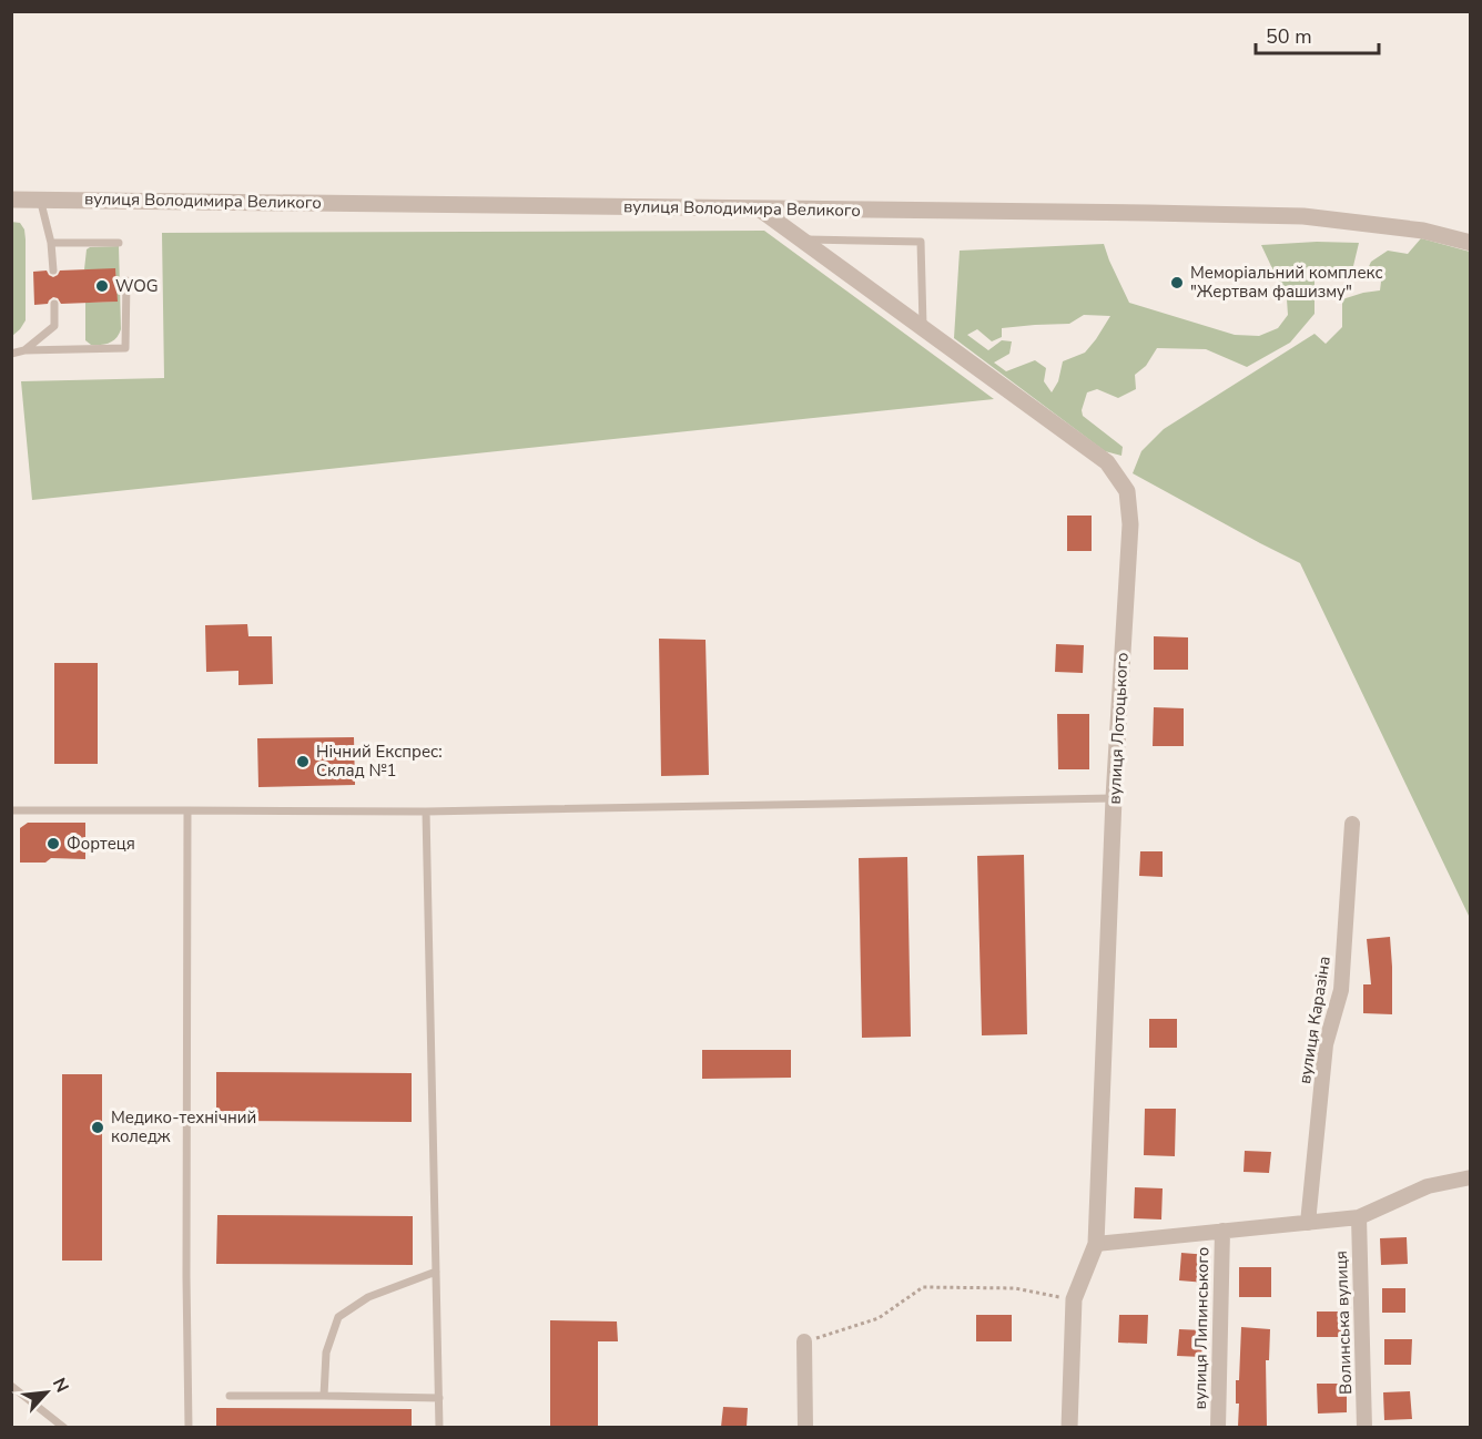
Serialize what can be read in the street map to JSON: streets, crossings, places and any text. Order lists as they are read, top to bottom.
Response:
{
  "streets": {
    "street": [
      "вулиця Володимира Великого",
      "вулиця Лотоцького",
      "вулиця Каразіна",
      "Волинська вулиця",
      "вулиця Липинського"
    ]
  },
  "crossings": [
    ["вулиця Володимира Великого", "вулиця Лотоцького"]
  ],
  "places": [
    "Меморіальний комплекс \"Жертвам фашизму\"",
    "WOG",
    "Нічний Експрес: Склад №1",
    "Фортеця",
    "Медико-технічний коледж"
  ],
  "scale_bar": "50 m",
  "north": "top right"
}
